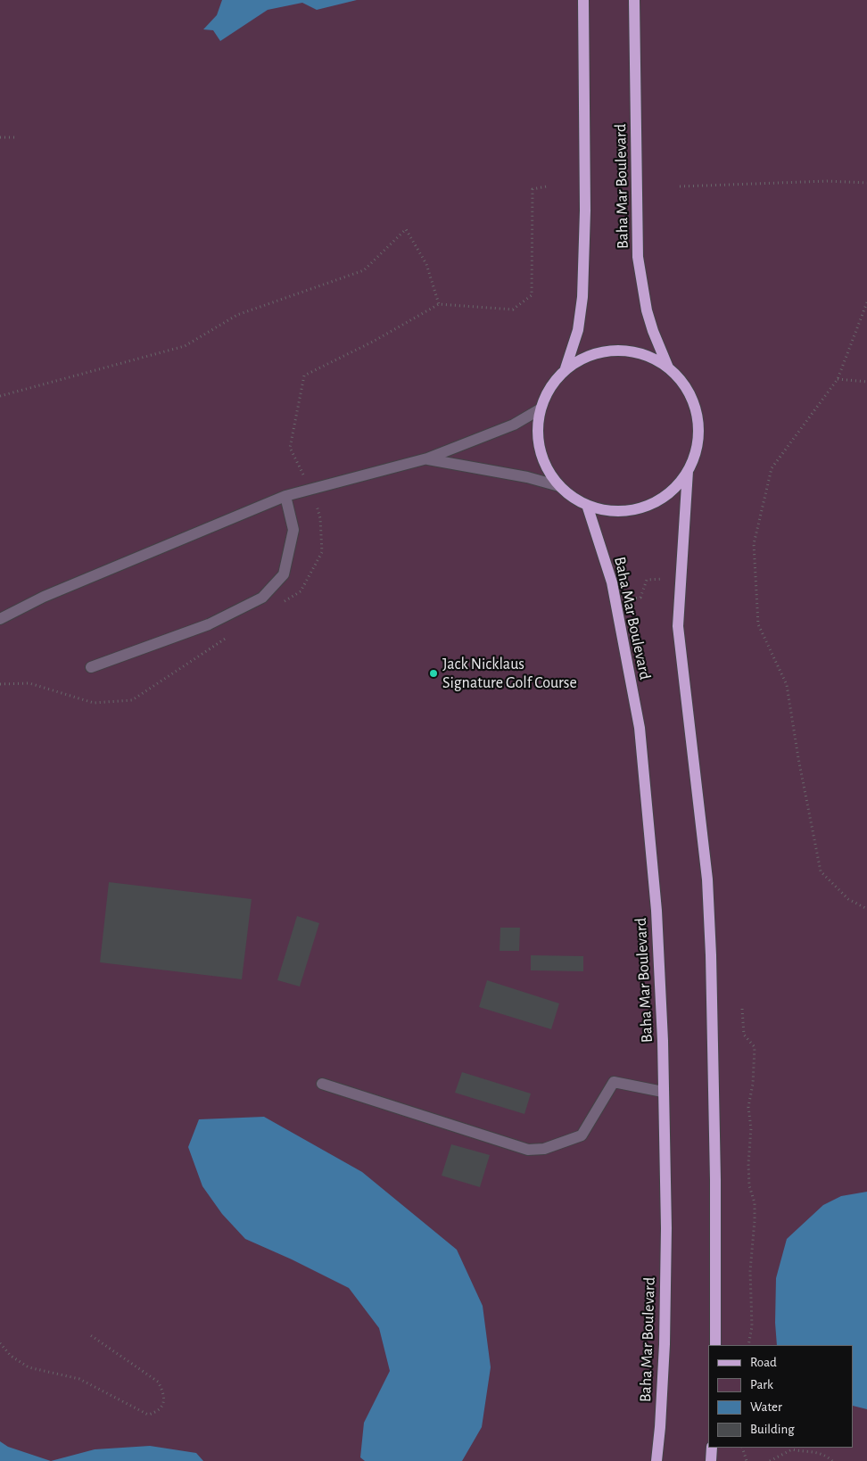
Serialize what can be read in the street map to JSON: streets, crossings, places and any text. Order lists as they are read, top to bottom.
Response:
{
  "streets": {
    "main road": ["Baha Mar Boulevard"]
  },
  "places": ["Jack Nicklaus Signature Golf Course"],
  "legend": [
    "Road",
    "Park",
    "Water",
    "Building"
  ]
}
